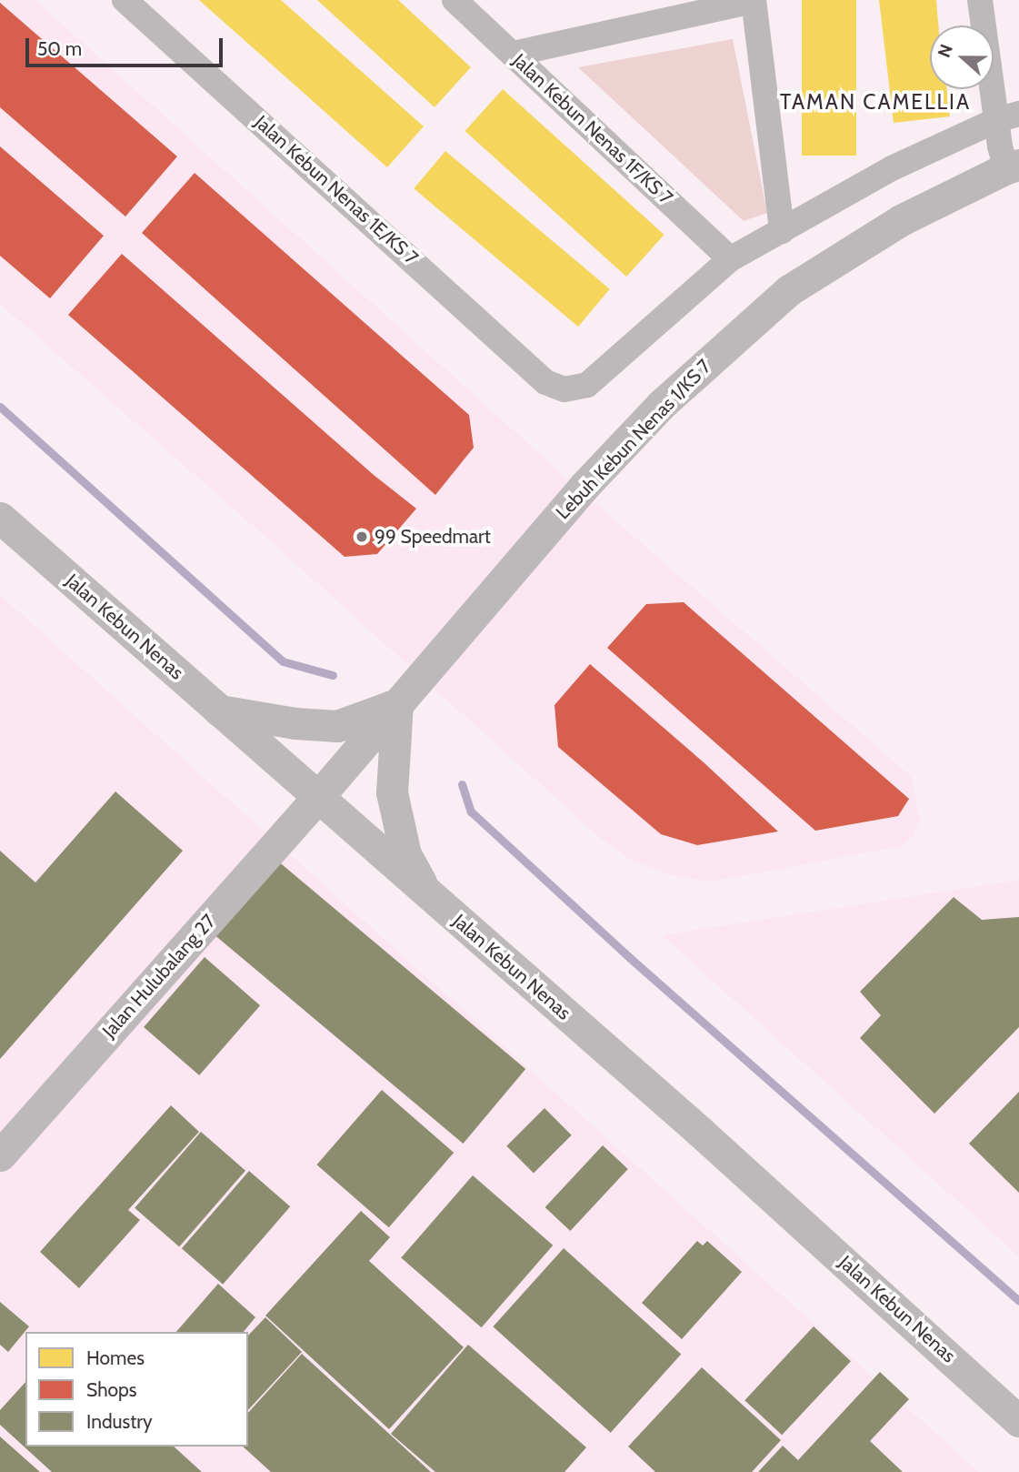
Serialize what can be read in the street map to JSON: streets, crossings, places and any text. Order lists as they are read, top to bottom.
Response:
{
  "streets": {
    "street": [
      "Jalan Kebun Nenas 1F/KS 7",
      "Jalan Kebun Nenas 1E/KS 7",
      "Lebuh Kebun Nenas 1/KS 7",
      "Jalan Kebun Nenas",
      "Jalan Hulubalang 27"
    ]
  },
  "crossings": [
    ["Jalan Kebun Nenas 1F/KS 7", "Jalan Kebun Nenas 1E/KS 7"],
    ["Lebuh Kebun Nenas 1/KS 7", "Jalan Kebun Nenas"],
    ["Lebuh Kebun Nenas 1/KS 7", "Jalan Hulubalang 27"],
    ["Jalan Kebun Nenas", "Jalan Hulubalang 27"]
  ],
  "districts": ["TAMAN CAMELLIA"],
  "places": ["99 Speedmart"],
  "legend": ["Homes", "Shops", "Industry"],
  "scale_bar": "50 m",
  "north": "left"
}
